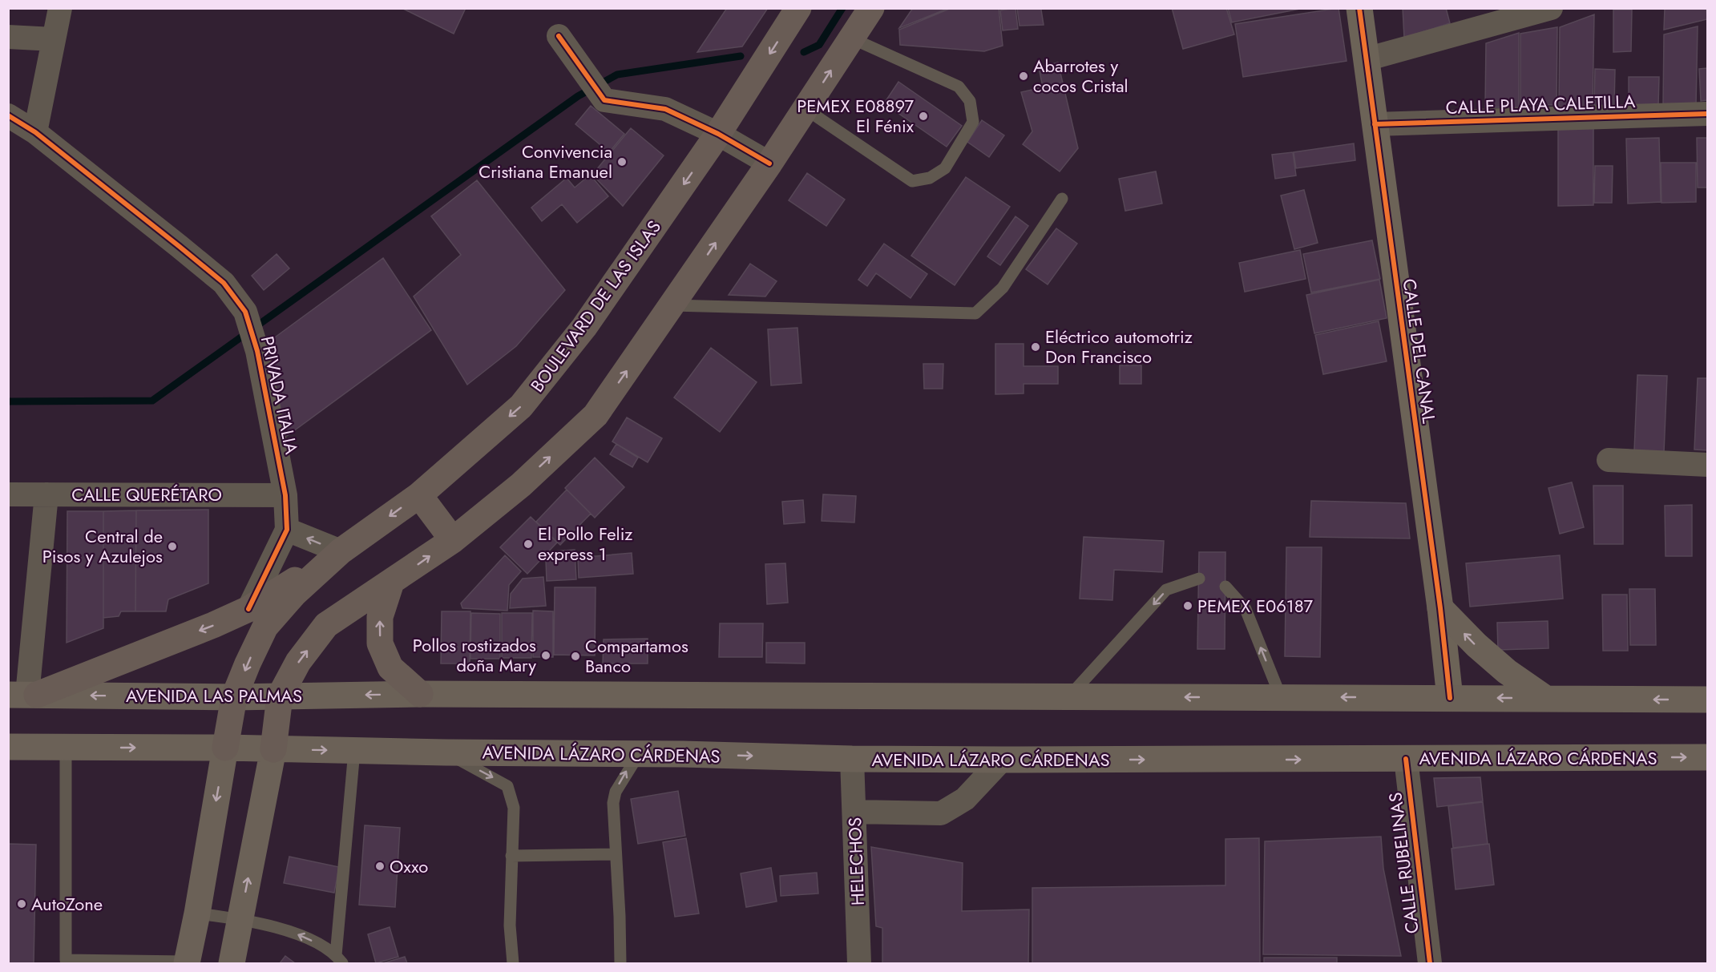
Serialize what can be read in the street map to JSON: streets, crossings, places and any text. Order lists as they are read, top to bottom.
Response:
{
  "streets": {
    "highway": ["BOULEVARD DE LAS ISLAS"],
    "main road": ["AVENIDA LAS PALMAS", "AVENIDA LÁZARO CÁRDENAS"],
    "street": [
      "CALLE PLAYA CALETILLA",
      "CALLE DEL CANAL",
      "PRIVADA ITALIA",
      "CALLE QUERÉTARO",
      "HELECHOS",
      "CALLE RUBELINAS"
    ]
  },
  "crossings": [
    ["CALLE PLAYA CALETILLA", "CALLE DEL CANAL"],
    ["BOULEVARD DE LAS ISLAS", "AVENIDA LAS PALMAS"],
    ["PRIVADA ITALIA", "CALLE QUERÉTARO"],
    ["AVENIDA LÁZARO CÁRDENAS", "HELECHOS"],
    ["AVENIDA LÁZARO CÁRDENAS", "CALLE RUBELINAS"]
  ],
  "places": [
    "Abarrotes y cocos Cristal",
    "PEMEX E08897 El Fénix",
    "Convivencia Cristiana Emanuel",
    "Eléctrico automotriz Don Francisco",
    "El Pollo Feliz express 1",
    "Central de Pisos y Azulejos",
    "PEMEX E06187",
    "Pollos rostizados doña Mary",
    "Compartamos Banco",
    "Oxxo",
    "AutoZone"
  ]
}
